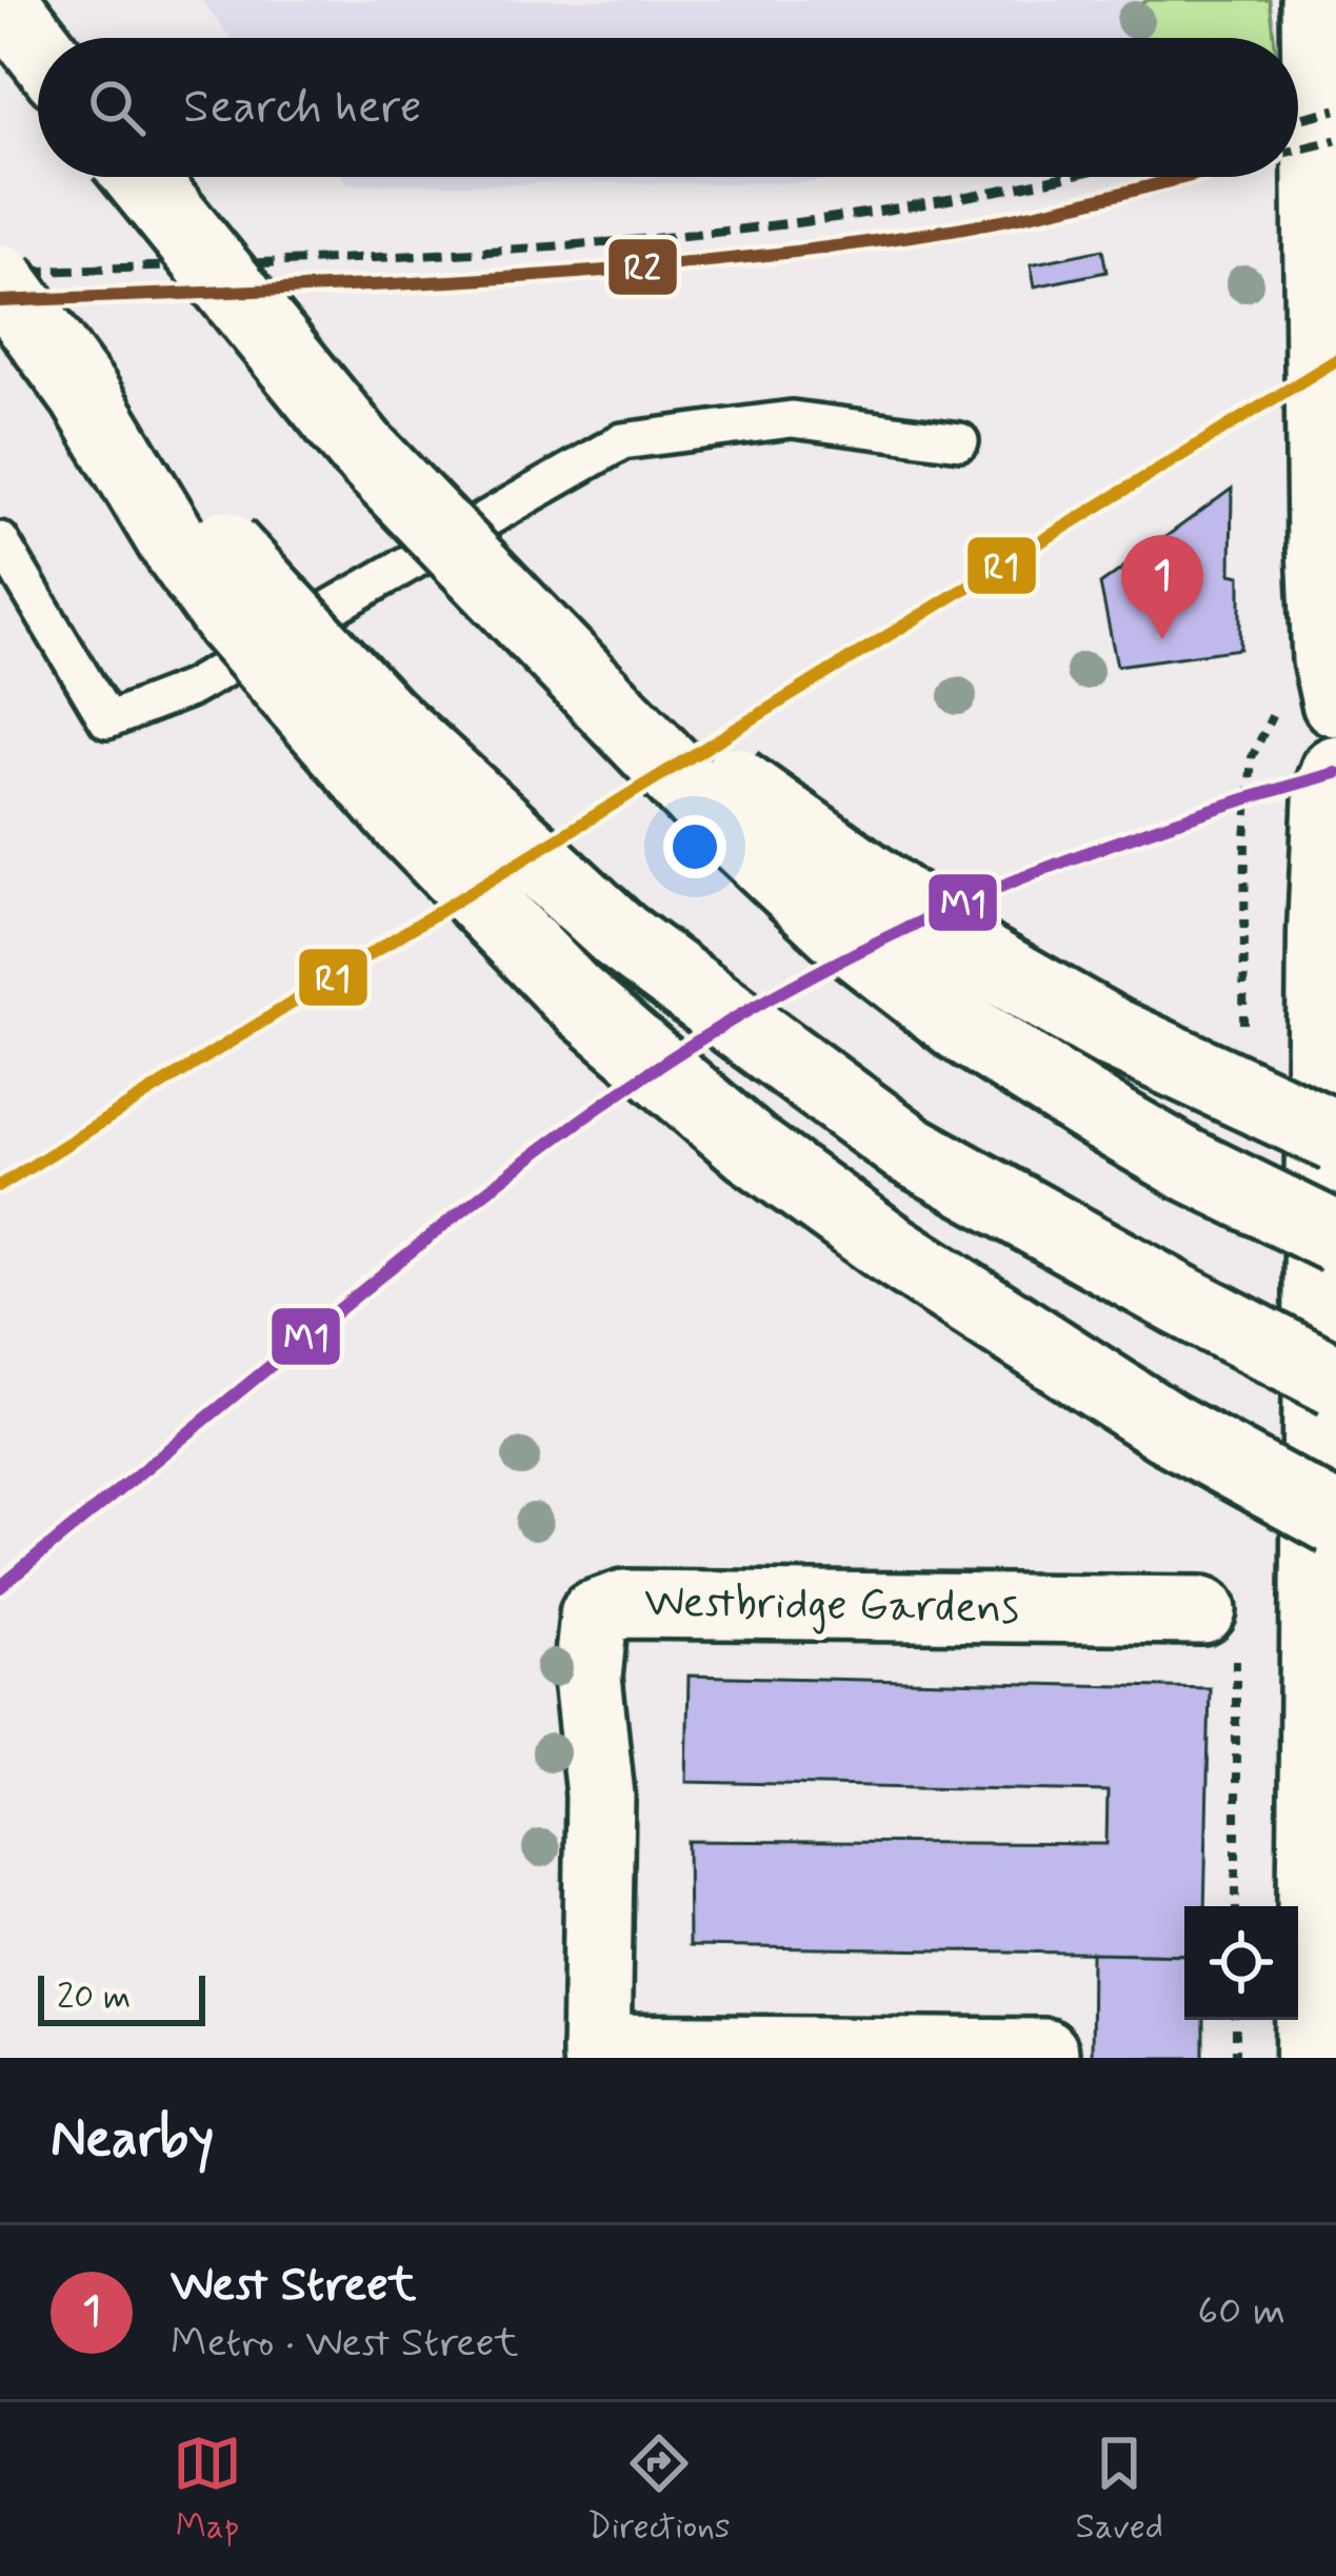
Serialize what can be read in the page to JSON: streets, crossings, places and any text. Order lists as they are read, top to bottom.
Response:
{
  "streets": {
    "street": ["Westbridge Gardens"]
  },
  "lines": ["transit line R2", "transit line R1", "transit line M1"],
  "scale_bar": "20 m",
  "page": {
    "search": "Search here",
    "pins": "1",
    "scale": "20 m",
    "heading": "Nearby",
    "list": [
      {
        "mark": "1",
        "name": "West Street",
        "note": "Metro · West Street",
        "value": "60 m"
      }
    ],
    "nav": ["Map", "Directions", "Saved"]
  }
}
